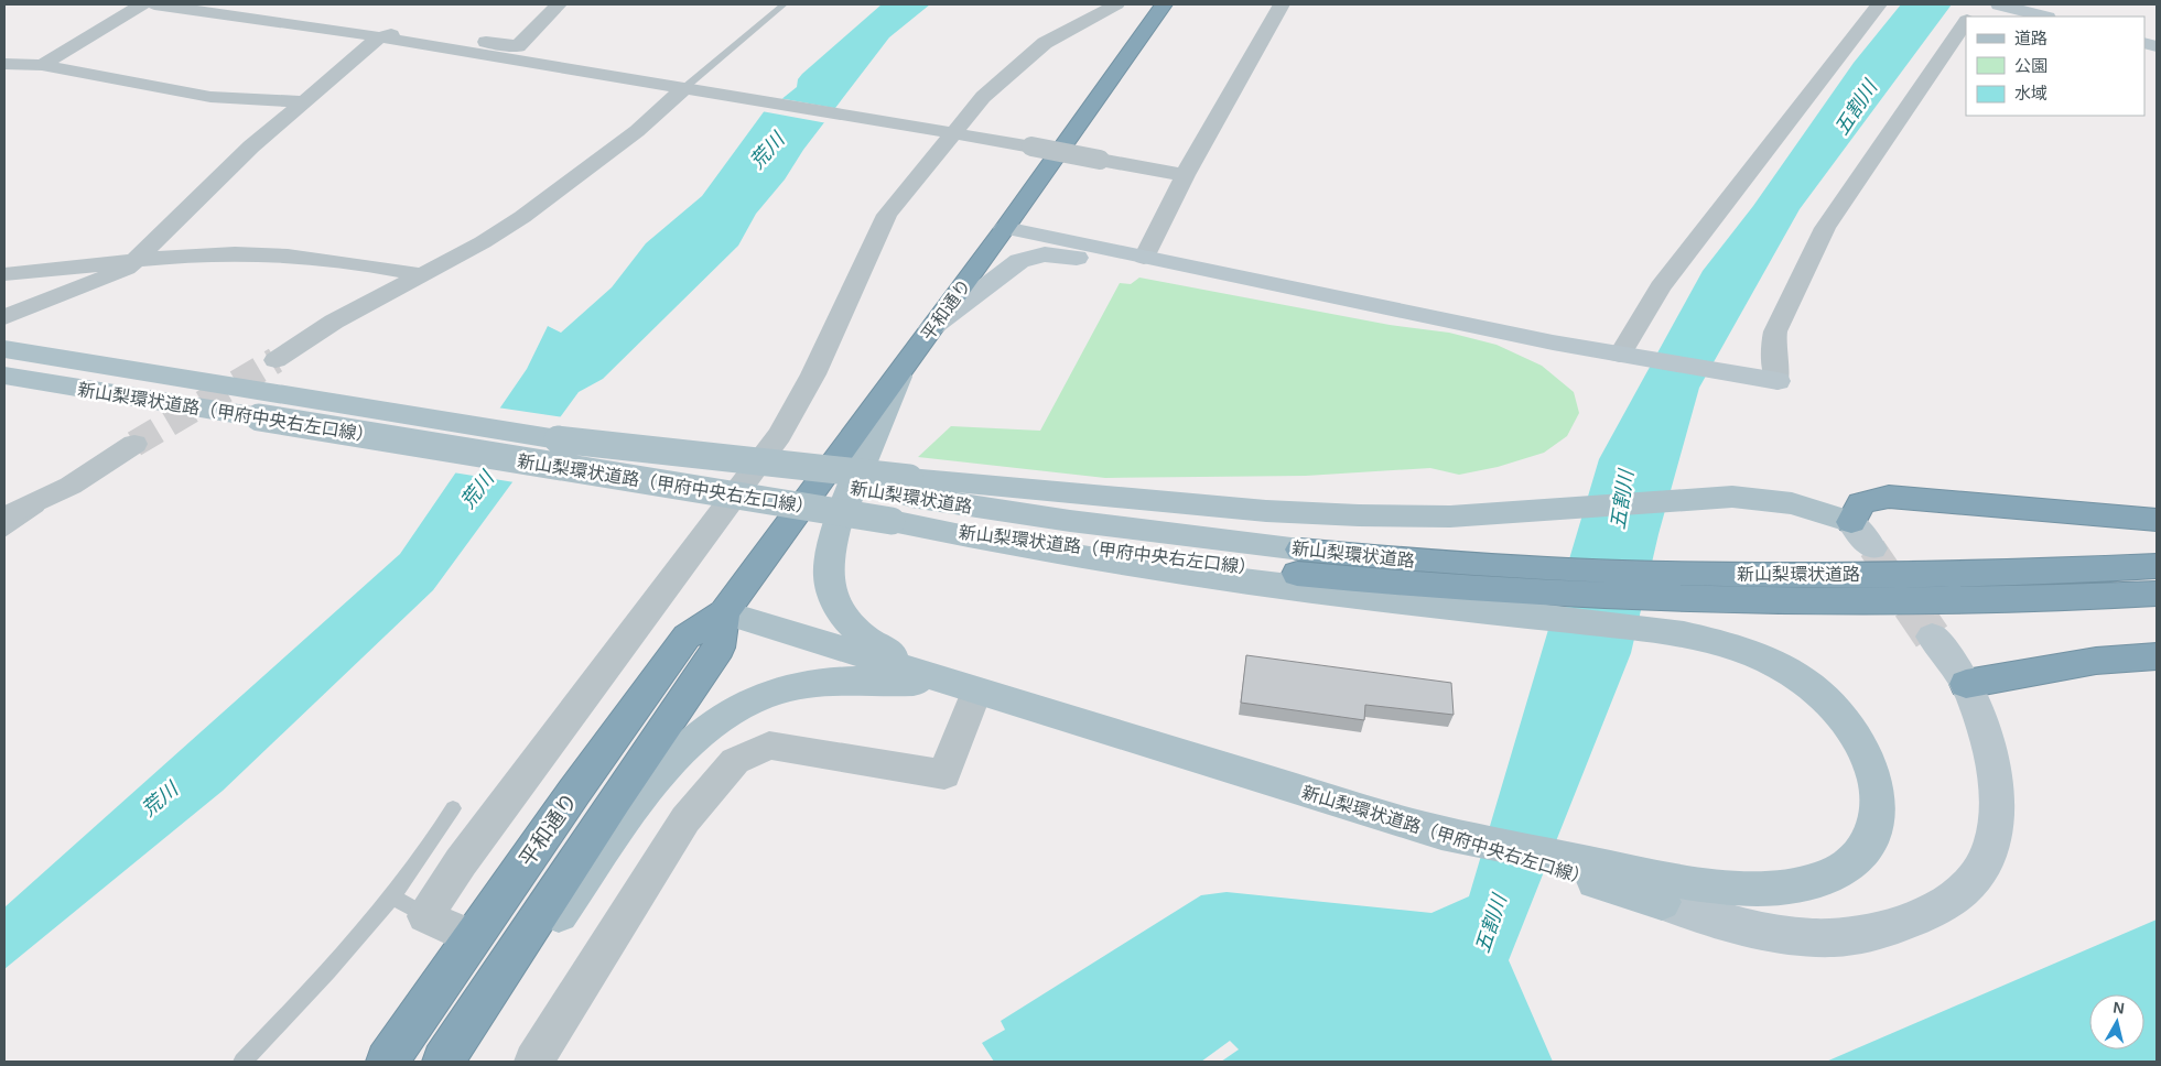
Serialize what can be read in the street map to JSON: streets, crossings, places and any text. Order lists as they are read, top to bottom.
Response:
{
  "streets": {
    "highway": ["平和通り", "新山梨環状道路"],
    "main road": ["新山梨環状道路（甲府中央右左口線）"]
  },
  "crossings": [
    ["平和通り", "新山梨環状道路（甲府中央右左口線）"],
    ["新山梨環状道路（甲府中央右左口線）", "新山梨環状道路"]
  ],
  "water": ["五割川", "荒川"],
  "legend": ["道路", "公園", "水域"],
  "north": "top"
}
